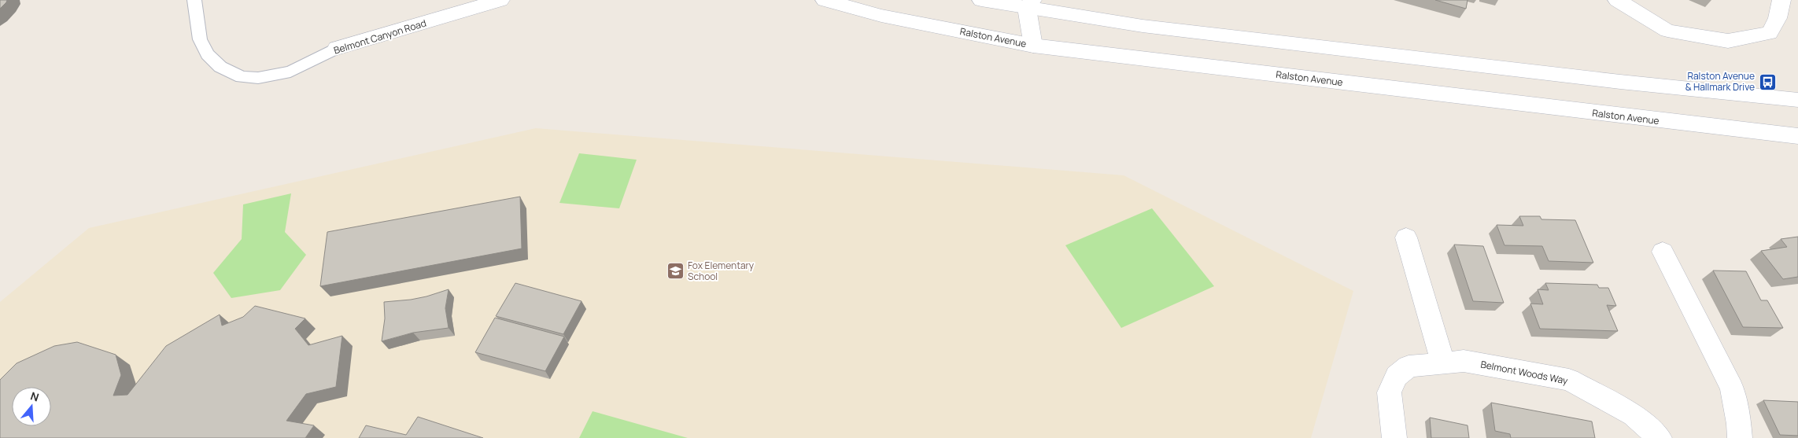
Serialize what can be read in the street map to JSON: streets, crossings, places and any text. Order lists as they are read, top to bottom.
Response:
{
  "streets": {
    "main road": ["Belmont Canyon Road", "Ralston Avenue", "Belmont Woods Way"]
  },
  "places": {
    "bus stop": ["Ralston Avenue & Hallmark Drive"],
    "school or university": ["Fox Elementary School"]
  },
  "north": "top"
}
